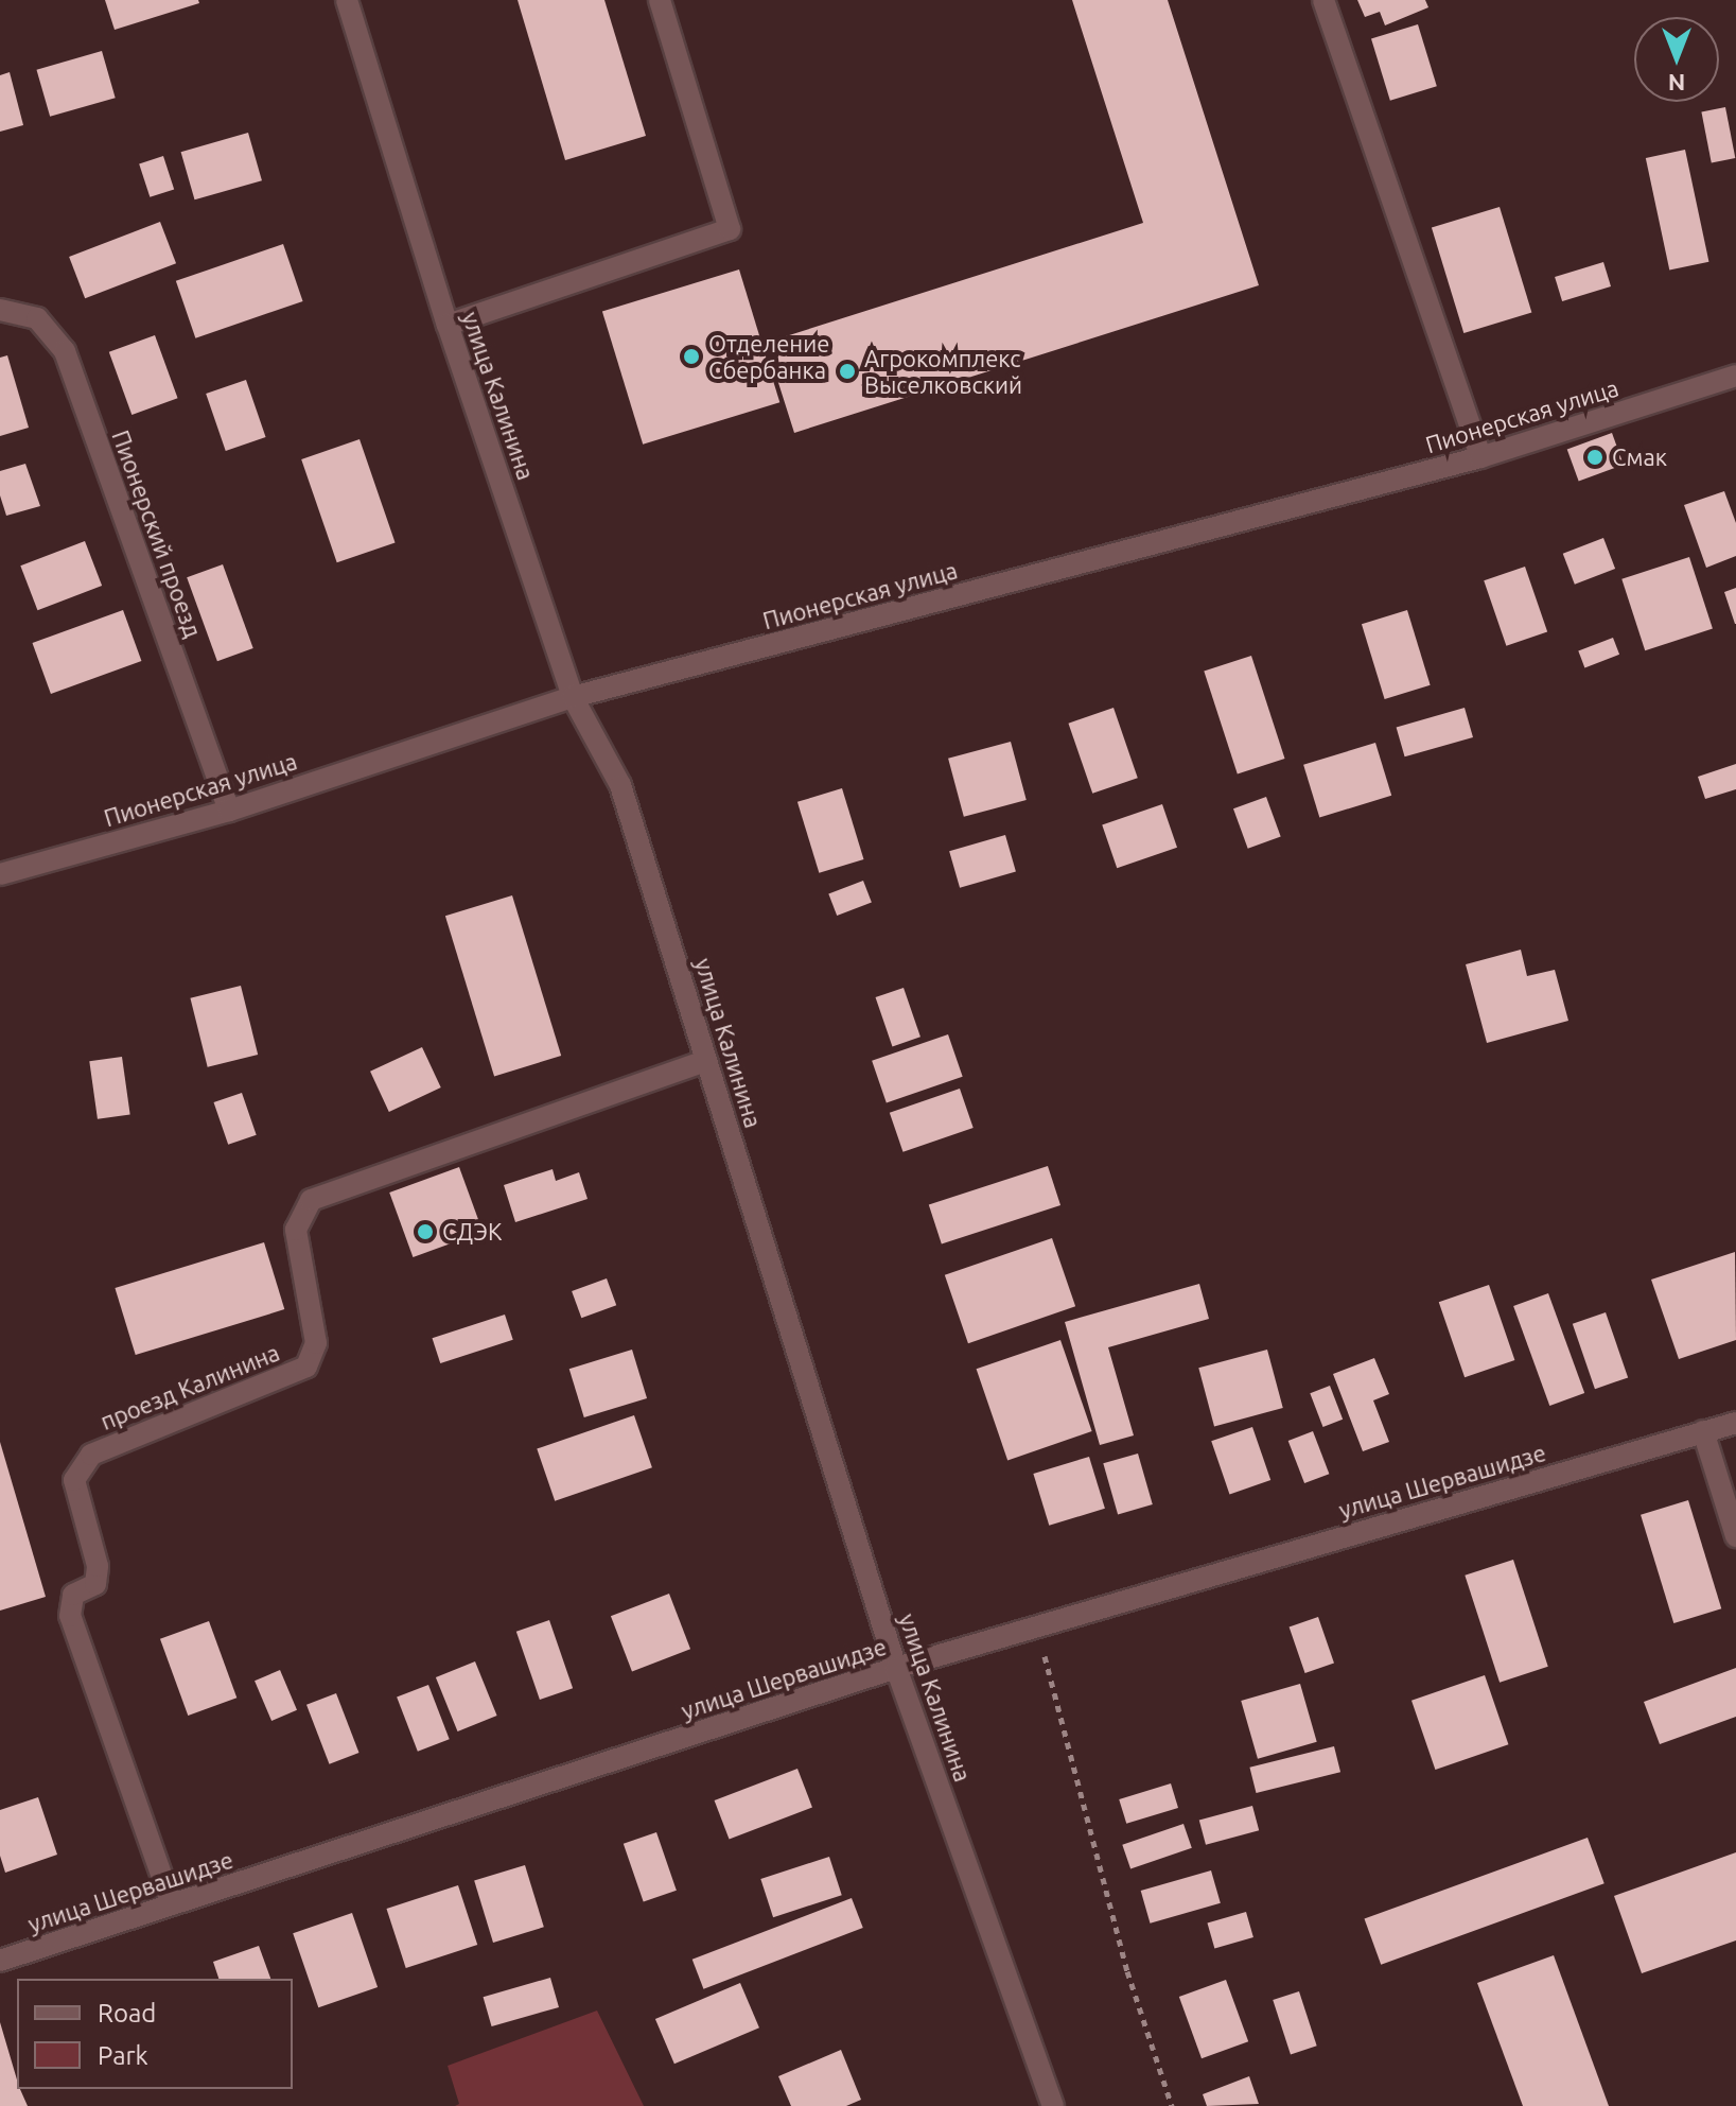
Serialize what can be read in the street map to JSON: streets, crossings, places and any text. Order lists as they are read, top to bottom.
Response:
{
  "streets": {
    "street": [
      "улица Калинина",
      "Пионерская улица",
      "Пионерский проезд",
      "проезд Калинина",
      "улица Шервашидзе"
    ]
  },
  "crossings": [
    ["улица Калинина", "Пионерская улица"],
    ["улица Калинина", "проезд Калинина"],
    ["улица Калинина", "улица Шервашидзе"],
    ["Пионерская улица", "Пионерский проезд"],
    ["проезд Калинина", "улица Шервашидзе"]
  ],
  "places": [
    "Отделение Сбербанка",
    "Агрокомплекс Выселковский",
    "Смак",
    "СДЭК"
  ],
  "legend": ["Road", "Park"],
  "north": "bottom"
}
